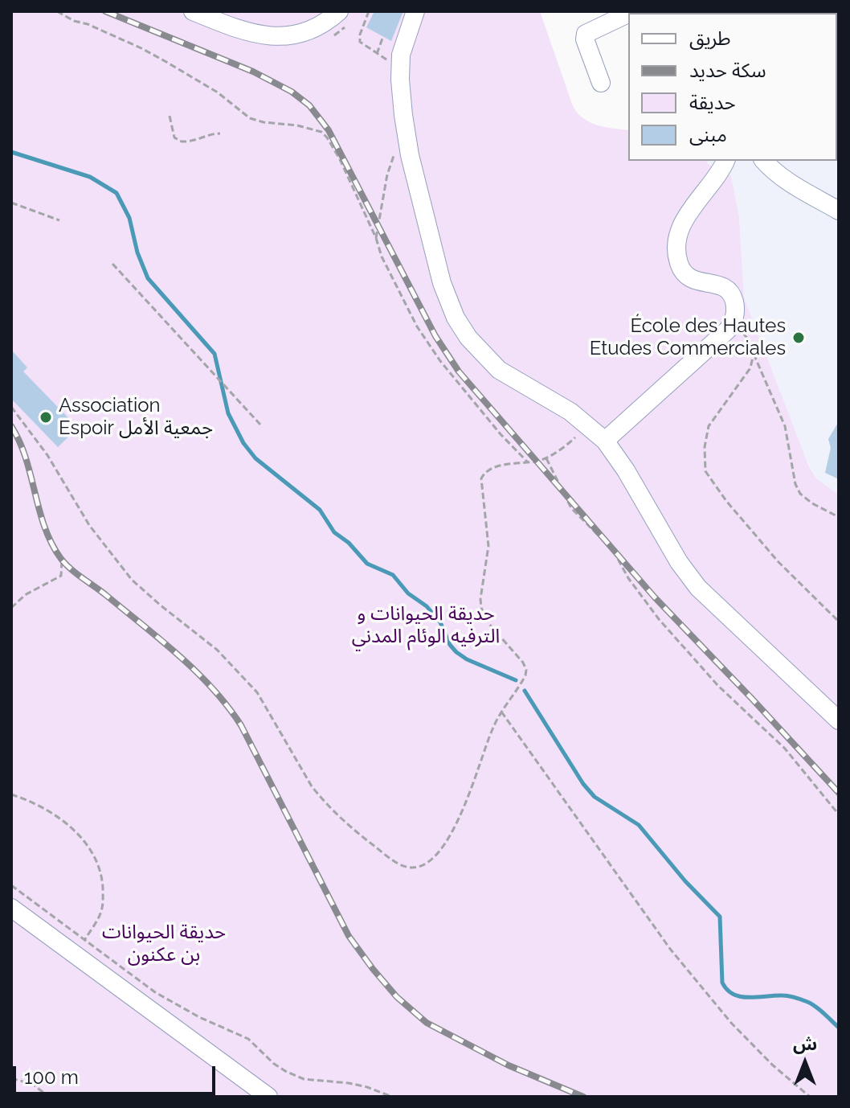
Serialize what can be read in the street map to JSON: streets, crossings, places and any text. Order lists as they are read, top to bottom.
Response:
{
  "parks": ["حديقة الحيوانات و الترفيه الوئام المدني", "حديقة الحيوانات بن عكنون"],
  "places": ["École des Hautes Etudes Commerciales", "Association Espoir جمعية الأمل"],
  "legend": [
    "طريق",
    "سكة حديد",
    "حديقة",
    "مبنى"
  ],
  "scale_bar": "100 m",
  "north": "top"
}
